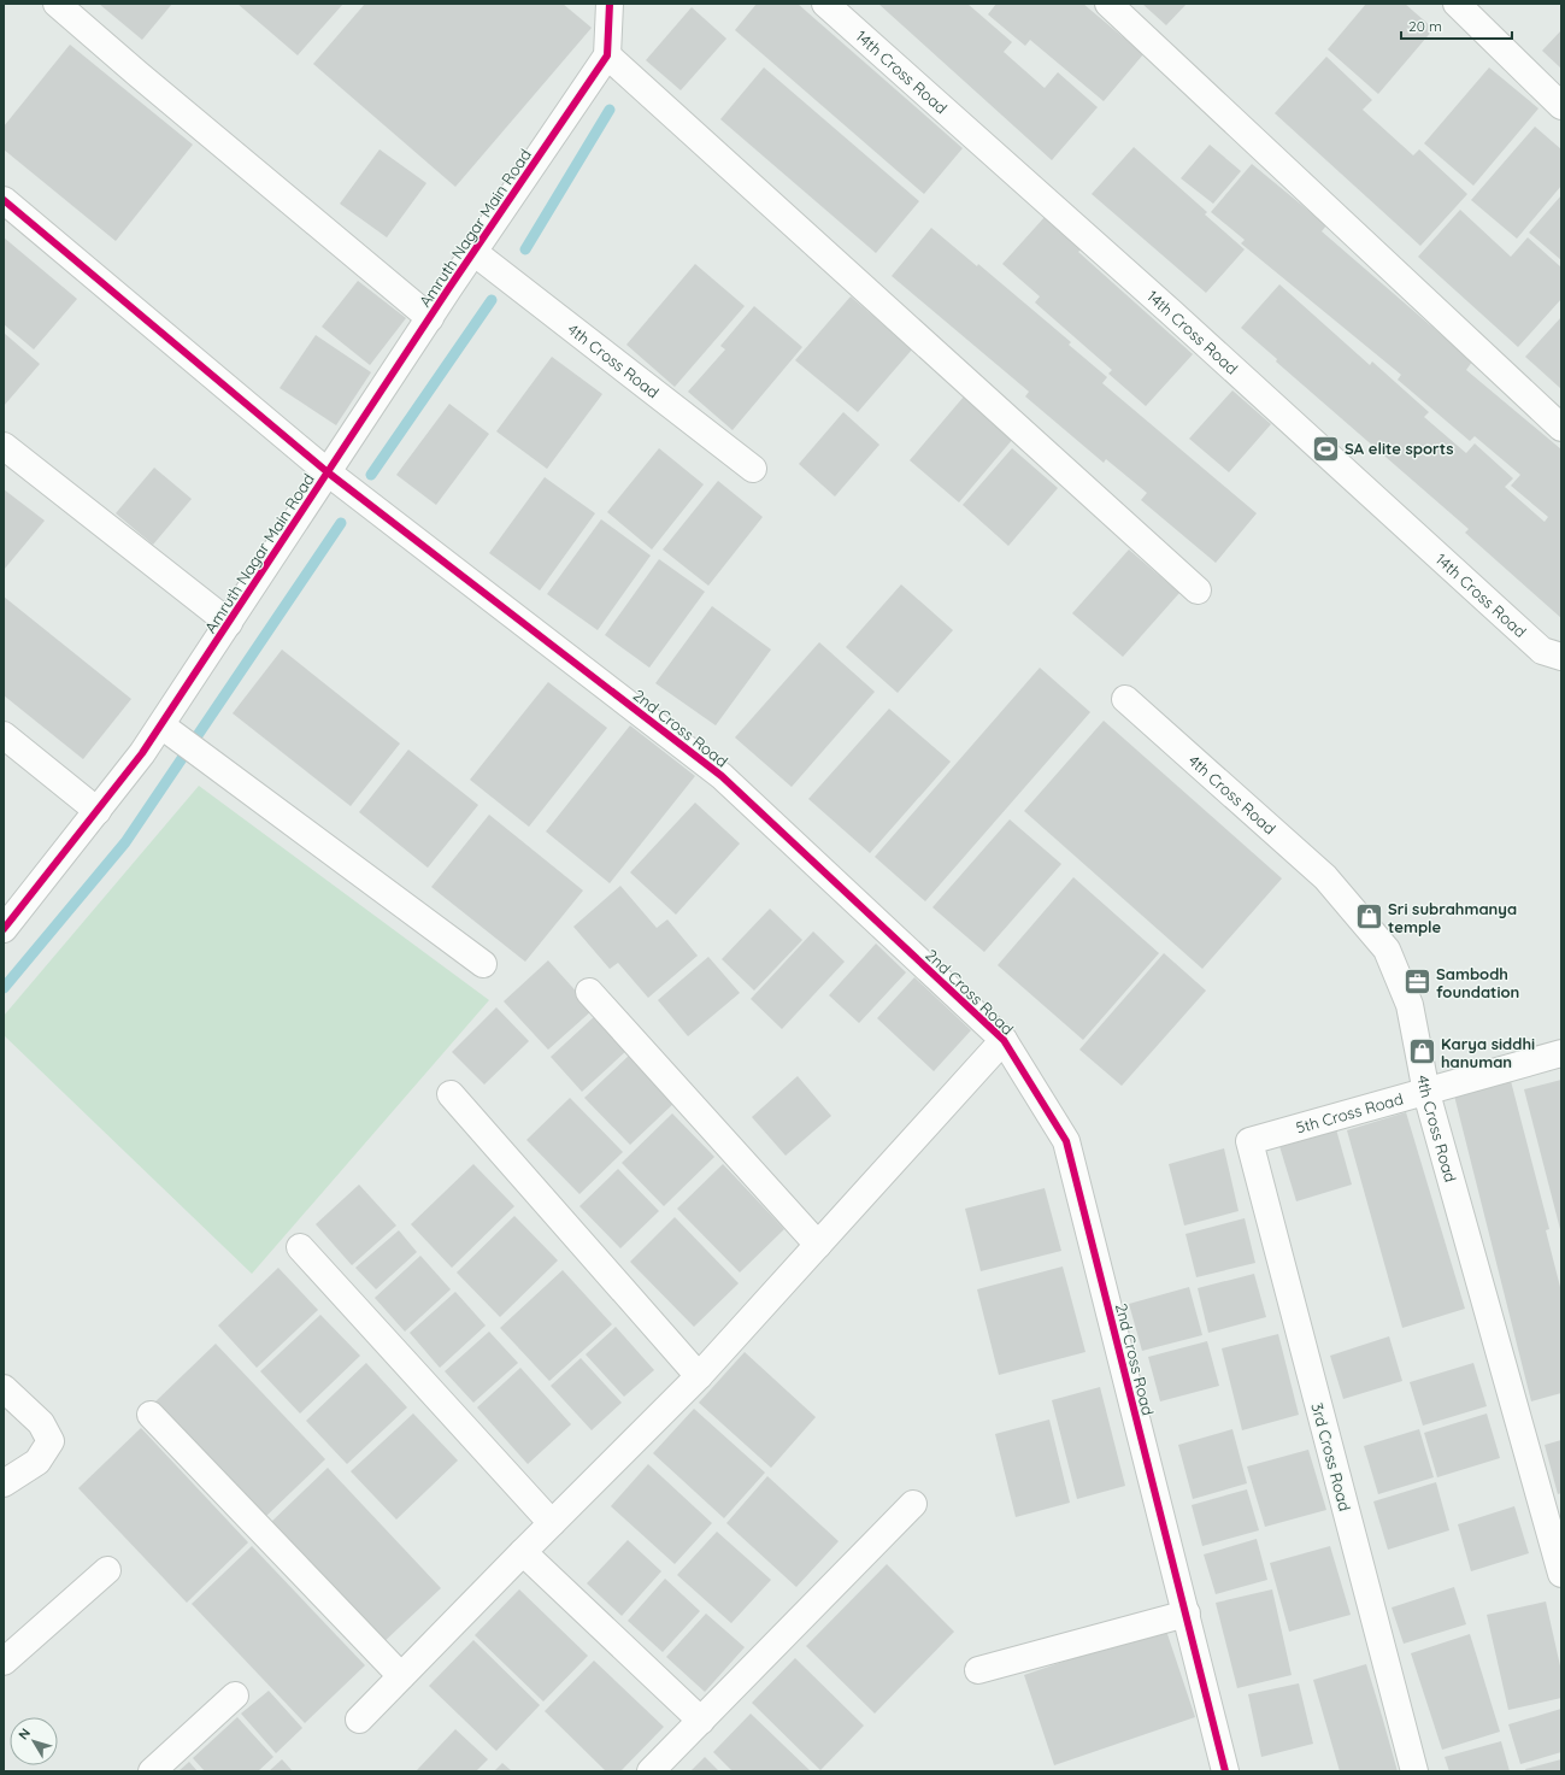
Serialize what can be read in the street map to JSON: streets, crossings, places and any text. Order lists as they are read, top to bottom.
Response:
{
  "streets": {
    "street": [
      "14th Cross Road",
      "Amruth Nagar Main Road",
      "4th Cross Road",
      "2nd Cross Road",
      "5th Cross Road",
      "3rd Cross Road"
    ]
  },
  "crossings": [
    ["Amruth Nagar Main Road", "4th Cross Road"],
    ["Amruth Nagar Main Road", "2nd Cross Road"],
    ["4th Cross Road", "5th Cross Road"],
    ["5th Cross Road", "3rd Cross Road"]
  ],
  "places": {
    "sports": ["SA elite sports"],
    "shop": ["Sri subrahmanya temple", "Karya siddhi hanuman"],
    "office": ["Sambodh foundation"]
  },
  "scale_bar": "20 m",
  "north": "top left"
}
